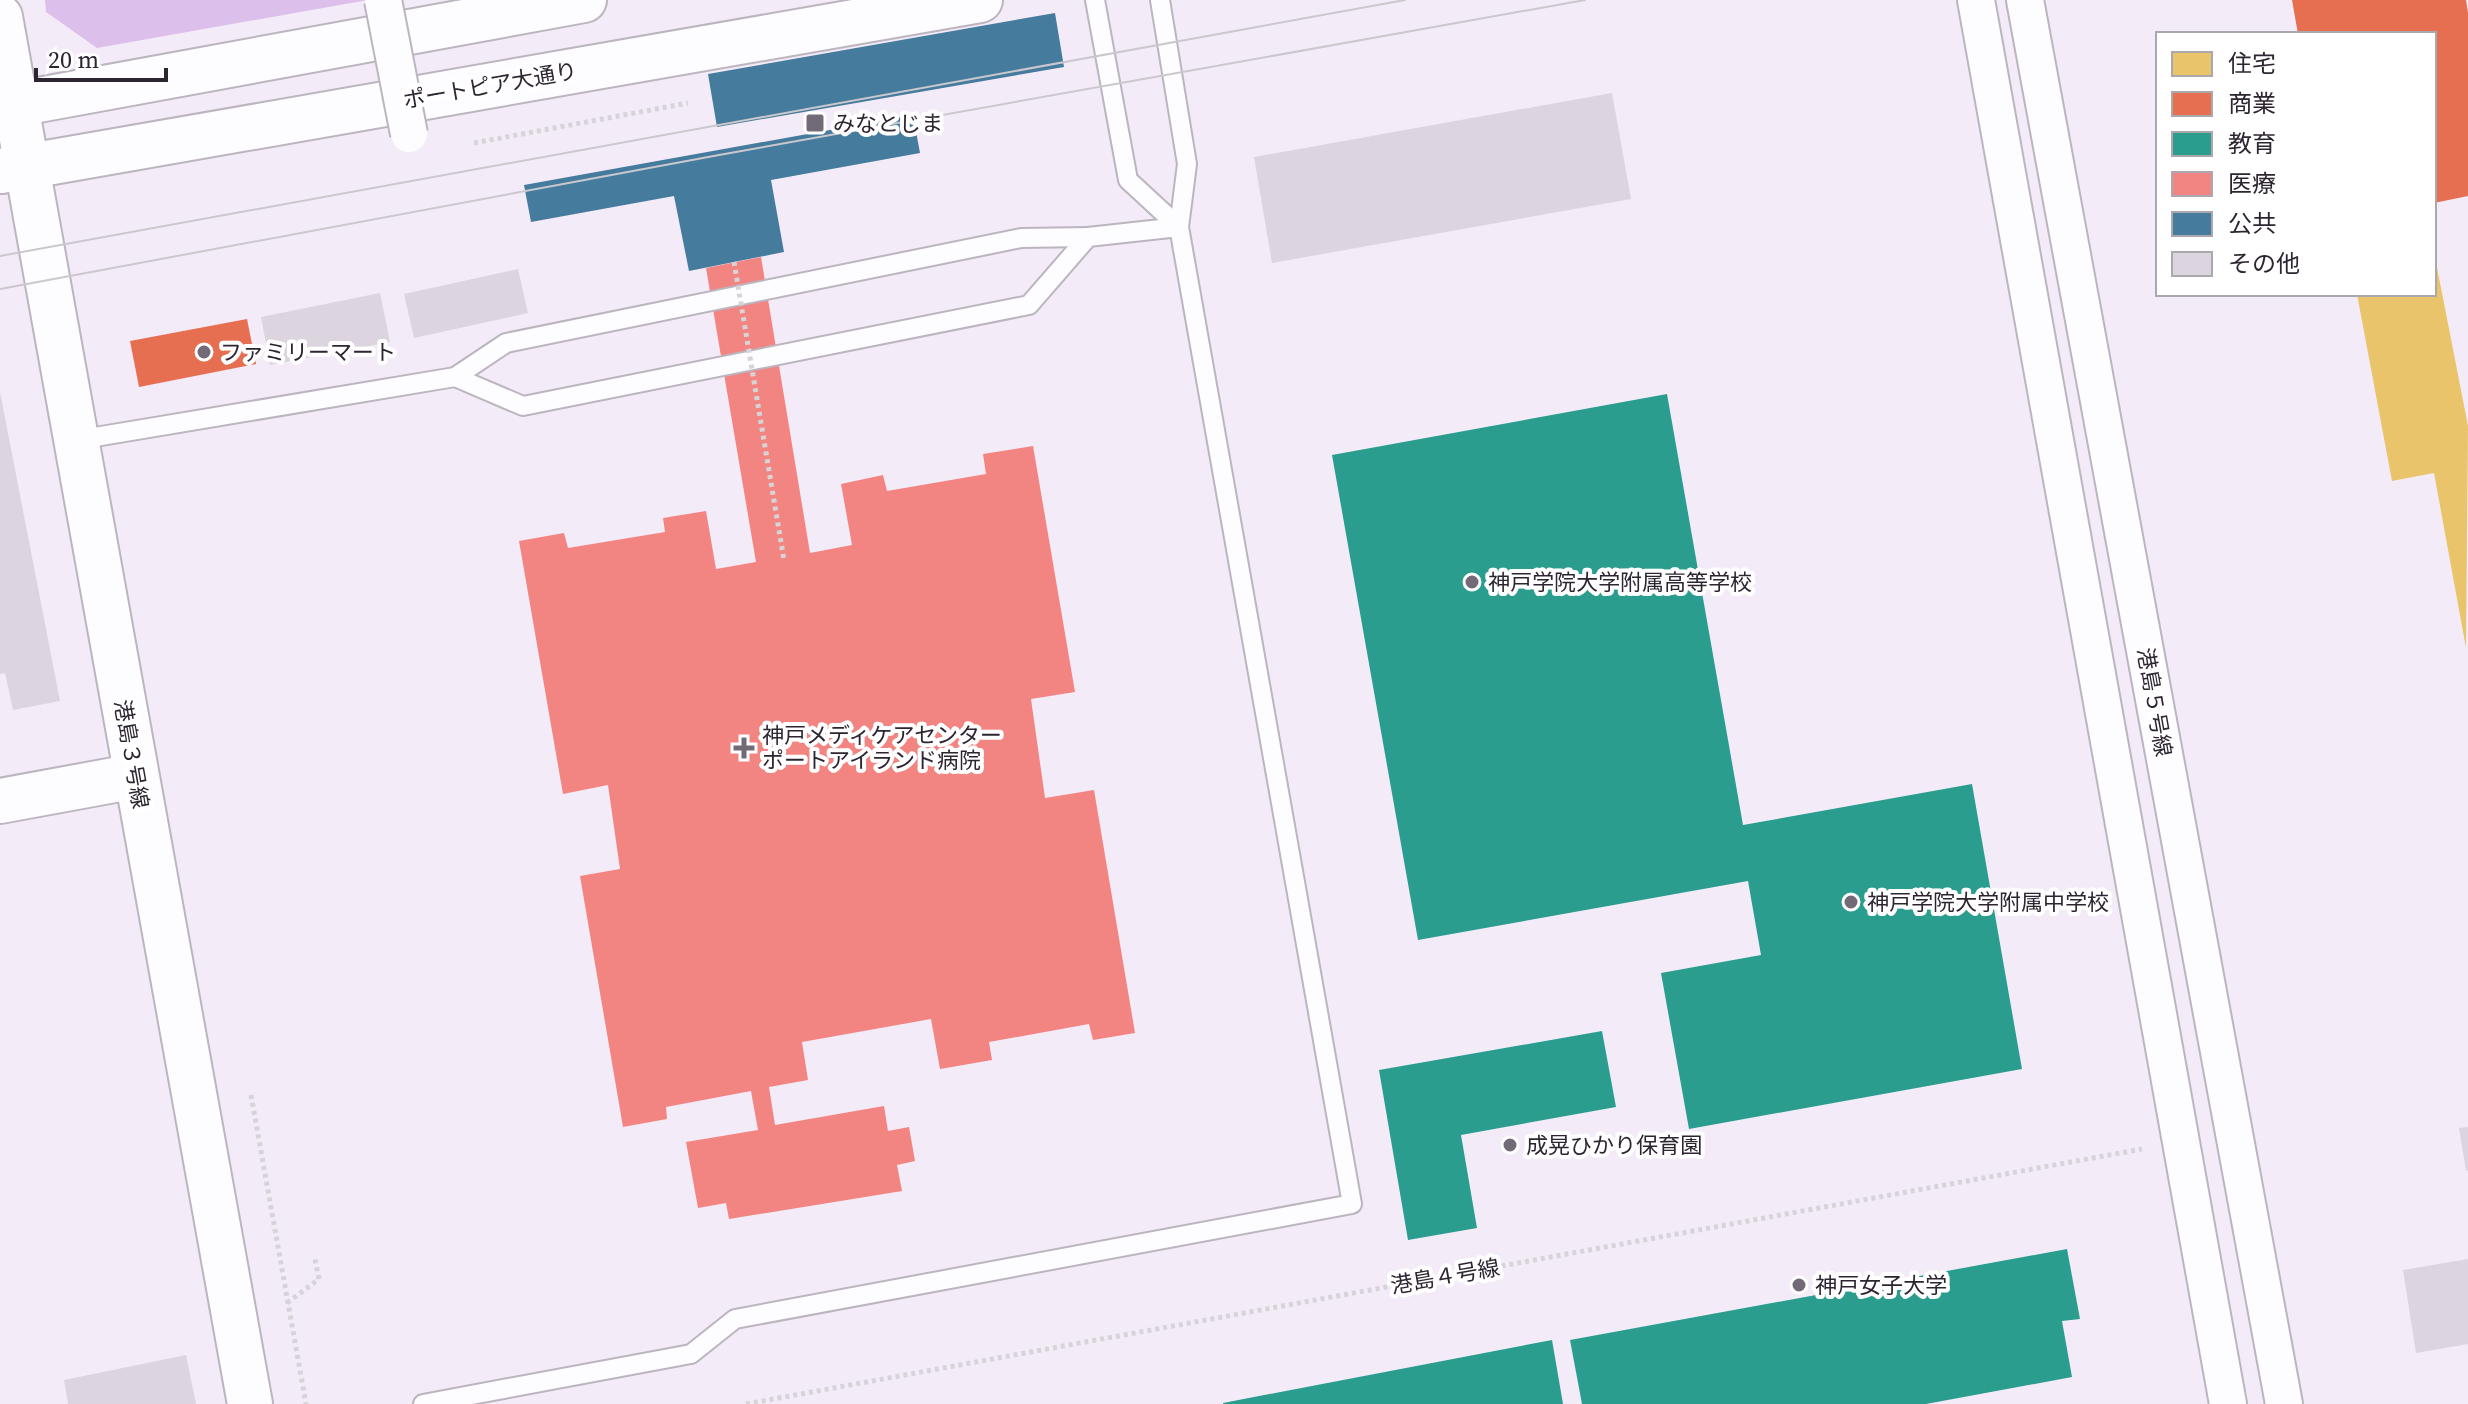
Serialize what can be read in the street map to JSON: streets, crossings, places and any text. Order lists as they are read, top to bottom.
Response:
{
  "streets": {
    "street": ["ポートピア大通り", "港島５号線", "港島３号線"],
    "path": ["港島４号線"]
  },
  "crossings": [
    ["ポートピア大通り", "港島３号線"]
  ],
  "places": {
    "transit": ["みなとじま"],
    "other": [
      "ファミリーマート",
      "神戸学院大学附属高等学校",
      "神戸学院大学附属中学校",
      "成晃ひかり保育園",
      "神戸女子大学"
    ],
    "health": ["神戸メディケアセンター ポートアイランド病院"]
  },
  "legend": [
    "住宅",
    "商業",
    "教育",
    "医療",
    "公共",
    "その他"
  ],
  "scale_bar": "20 m"
}
